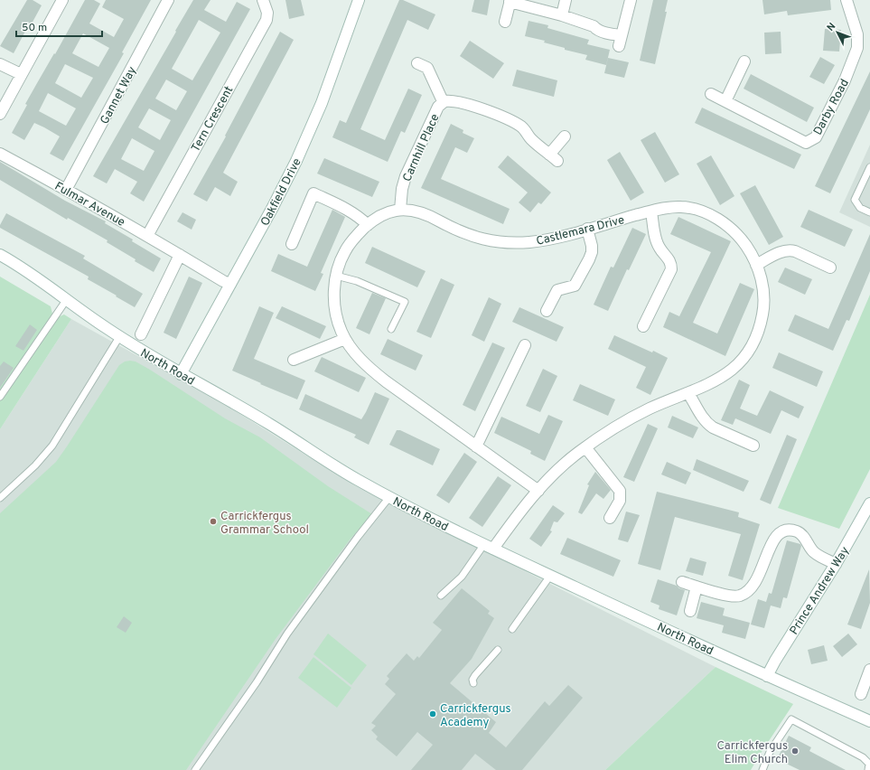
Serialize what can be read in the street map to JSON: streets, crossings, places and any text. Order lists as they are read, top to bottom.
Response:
{
  "streets": {
    "street": [
      "Gannet Way",
      "Darby Road",
      "Tern Crescent",
      "Carnhill Place",
      "Oakfield Drive",
      "Fulmar Avenue",
      "Castlemara Drive",
      "North Road",
      "Prince Andrew Way"
    ]
  },
  "crossings": [
    ["Gannet Way", "Fulmar Avenue"],
    ["Tern Crescent", "Fulmar Avenue"],
    ["Carnhill Place", "Castlemara Drive"],
    ["Oakfield Drive", "Fulmar Avenue"],
    ["Oakfield Drive", "North Road"],
    ["Castlemara Drive", "North Road"],
    ["North Road", "Prince Andrew Way"]
  ],
  "places": ["Carrickfergus Grammar School", "Carrickfergus Academy", "Carrickfergus Elim Church"],
  "scale_bar": "50 m",
  "north": "top left"
}
